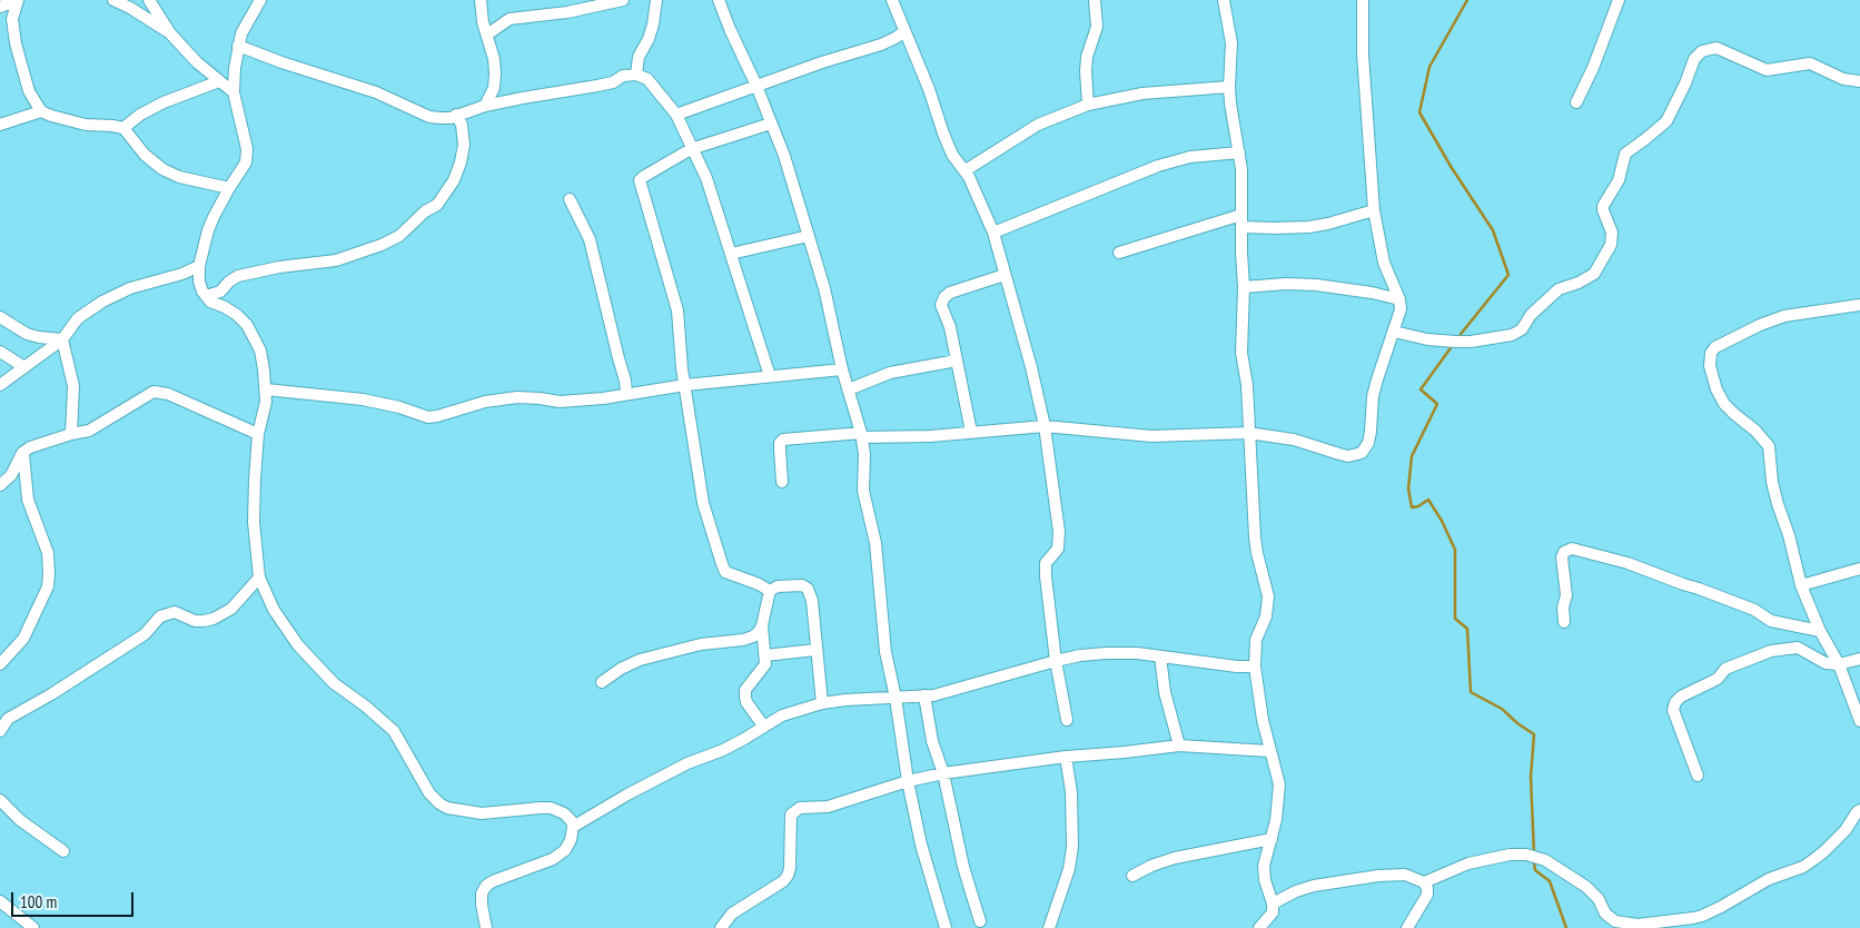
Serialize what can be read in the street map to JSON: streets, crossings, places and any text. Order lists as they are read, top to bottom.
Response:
{
  "scale_bar": "100 m"
}
